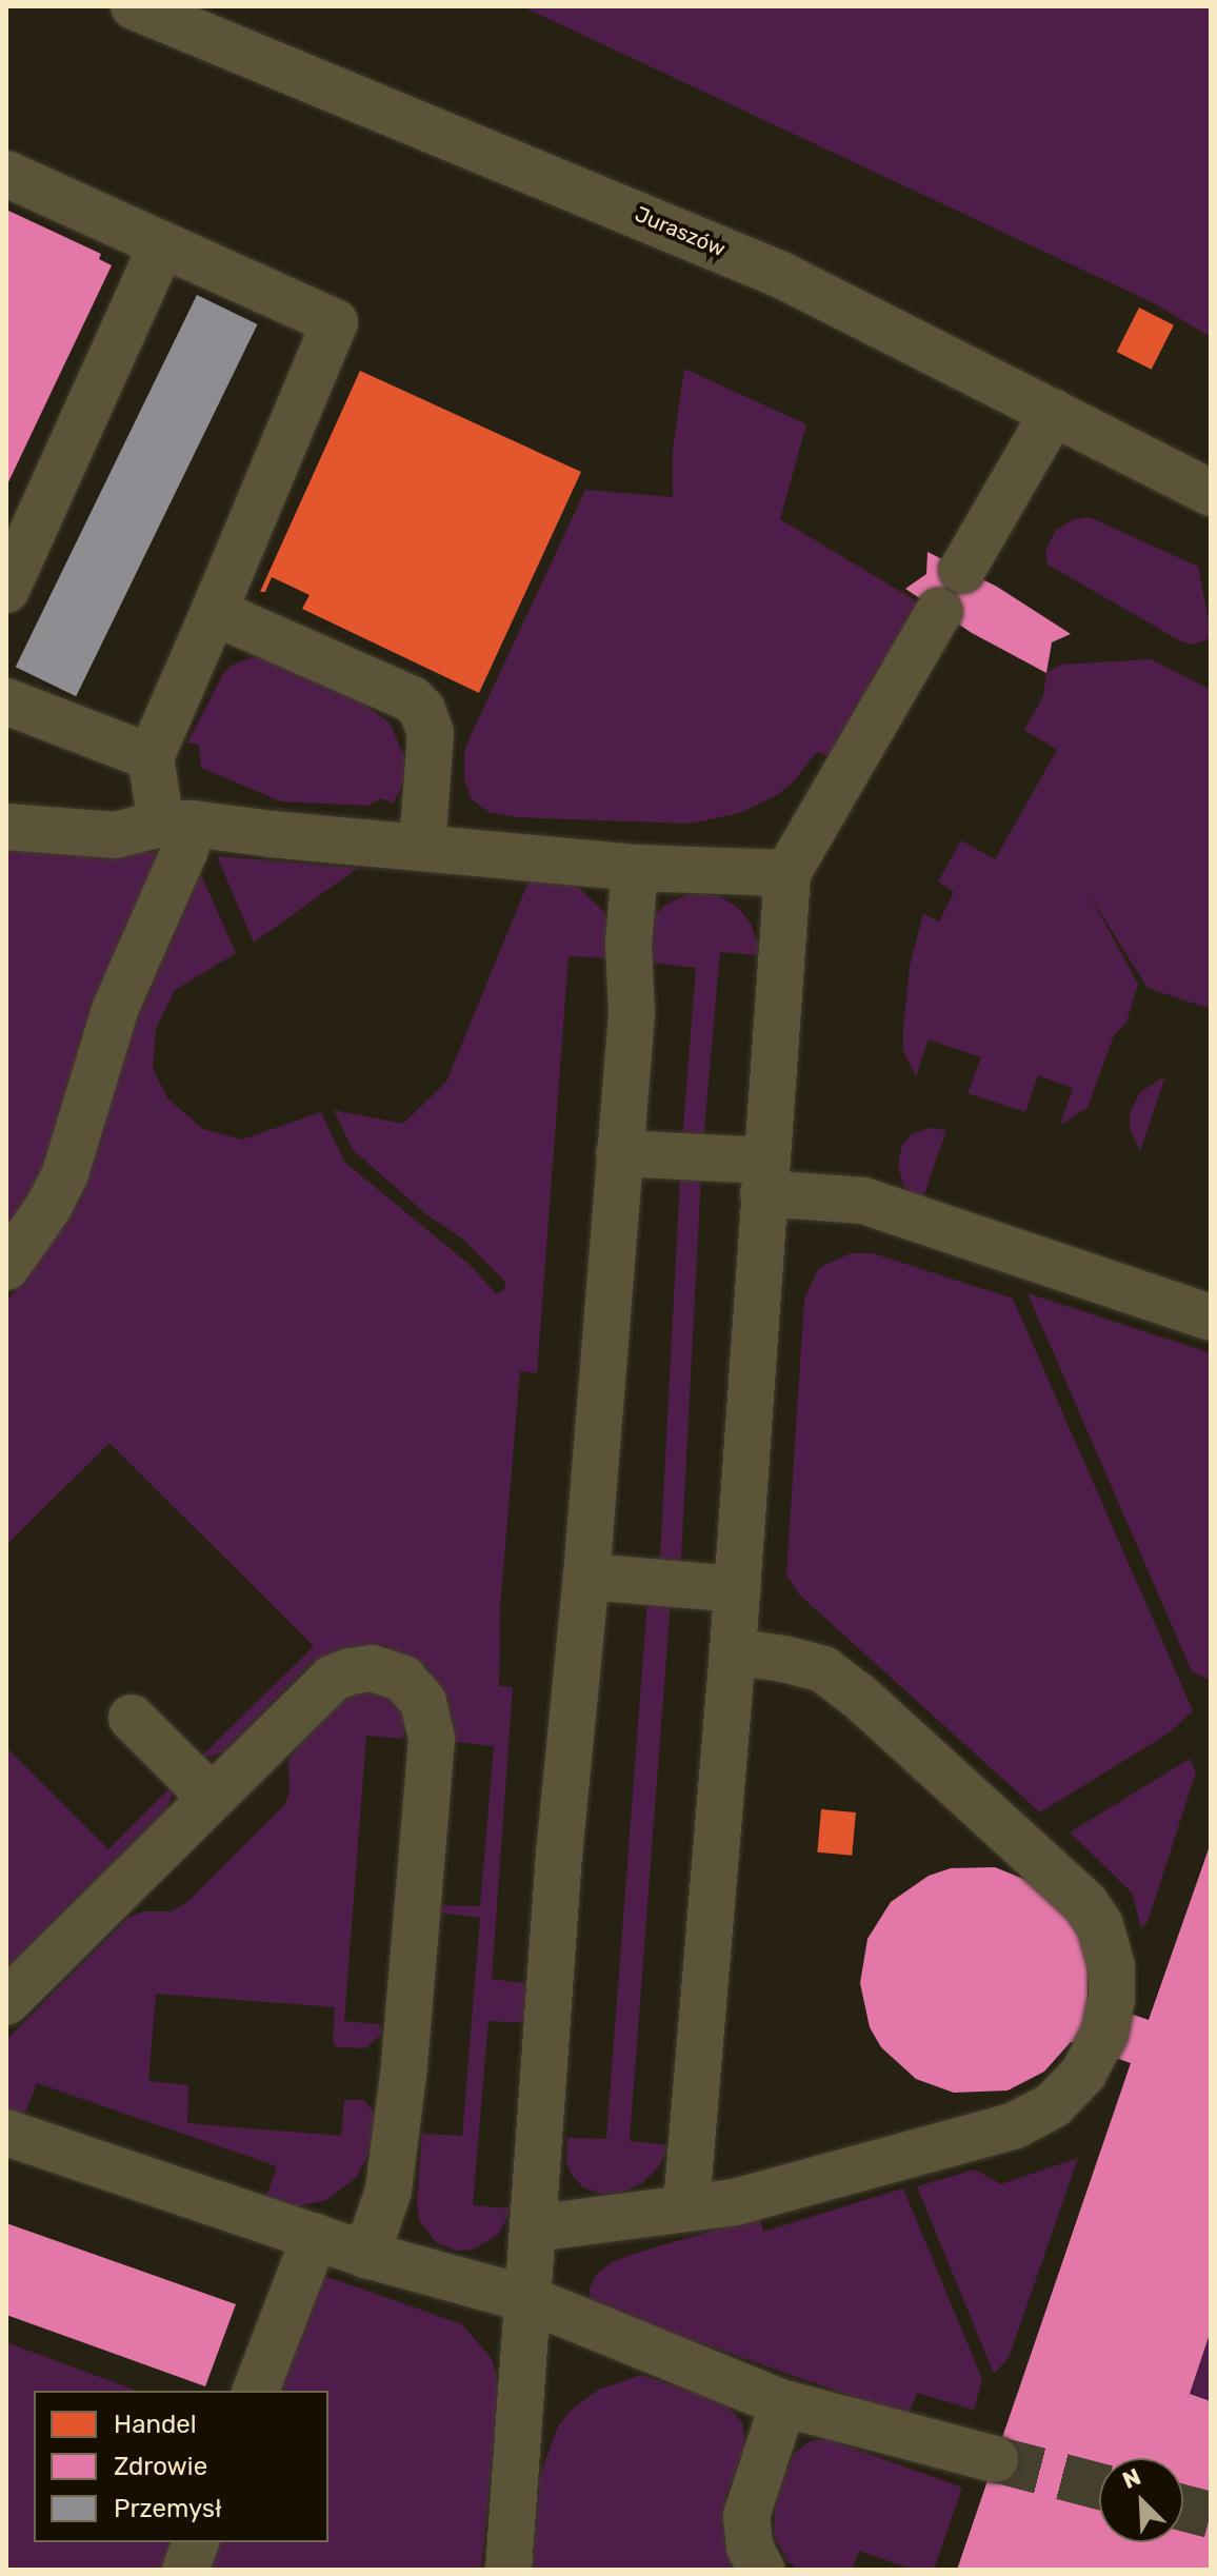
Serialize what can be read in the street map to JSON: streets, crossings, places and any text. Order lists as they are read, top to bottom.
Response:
{
  "streets": {
    "street": ["Juraszów"]
  },
  "legend": ["Handel", "Zdrowie", "Przemysł"],
  "north": "top left"
}
